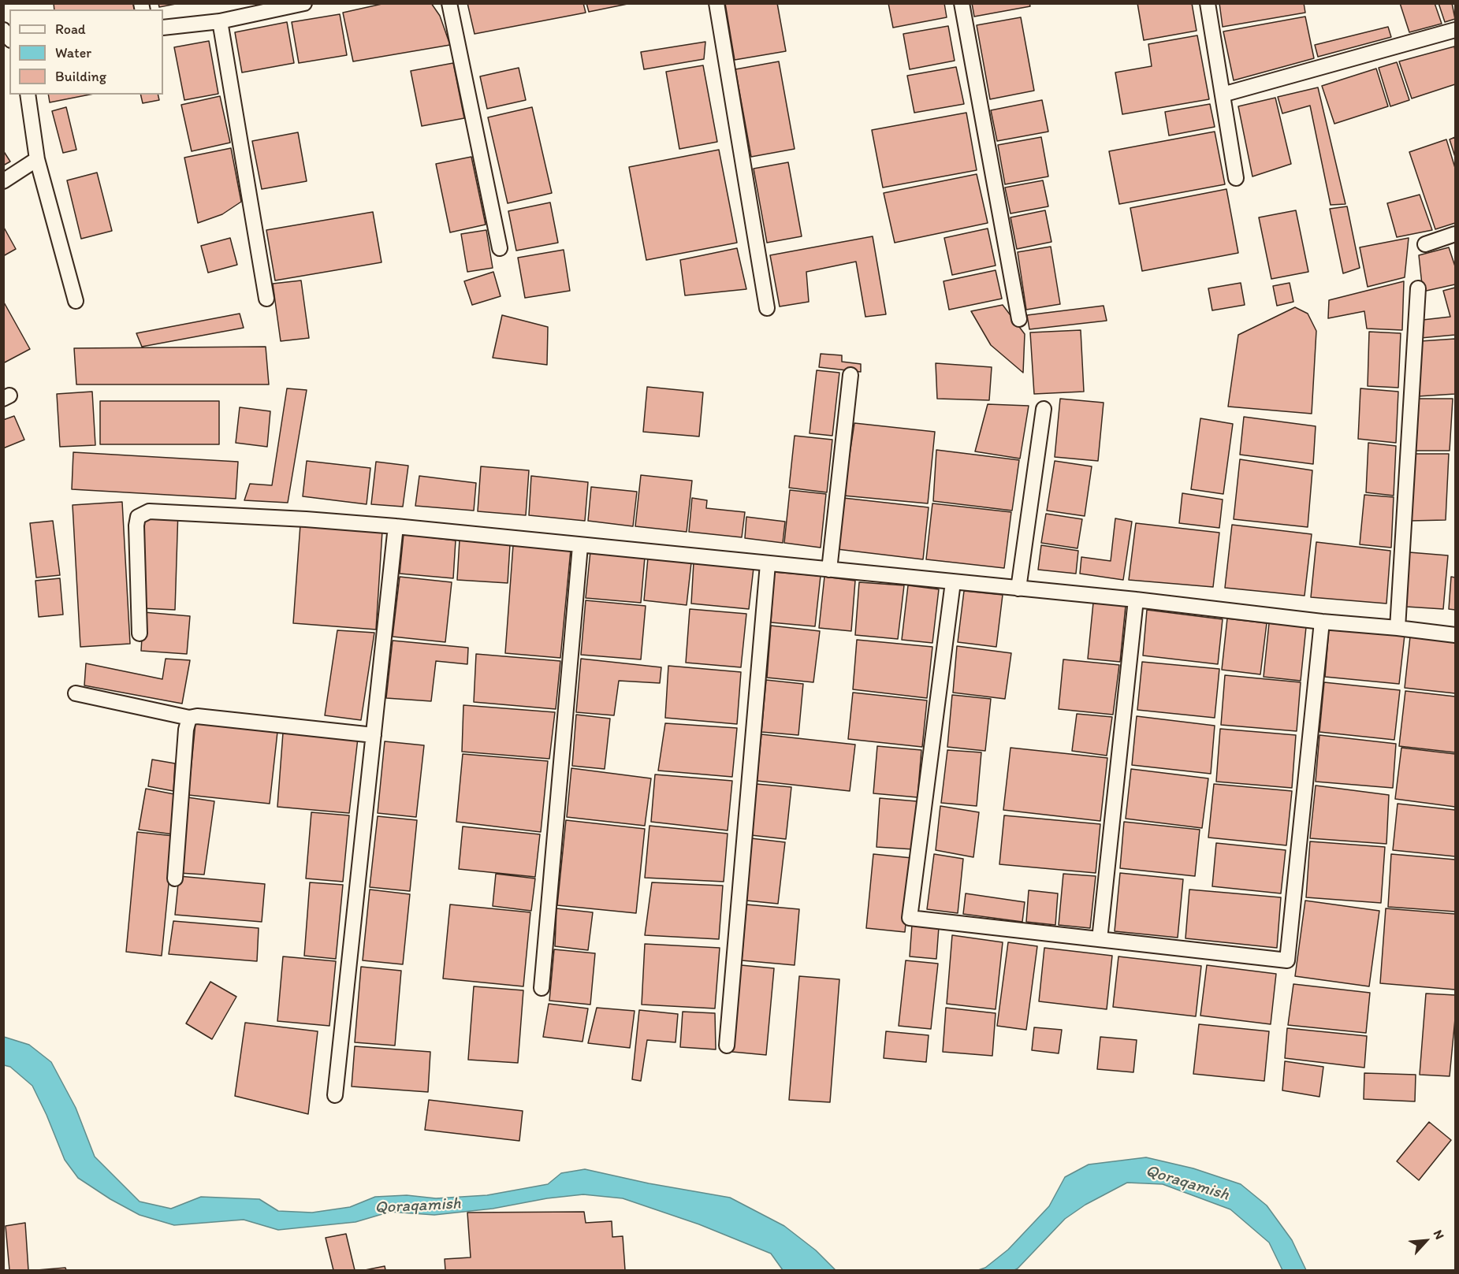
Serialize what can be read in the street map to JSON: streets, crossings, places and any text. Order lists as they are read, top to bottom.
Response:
{
  "water": ["Qoraqamish"],
  "legend": ["Road", "Water", "Building"],
  "north": "top right"
}
